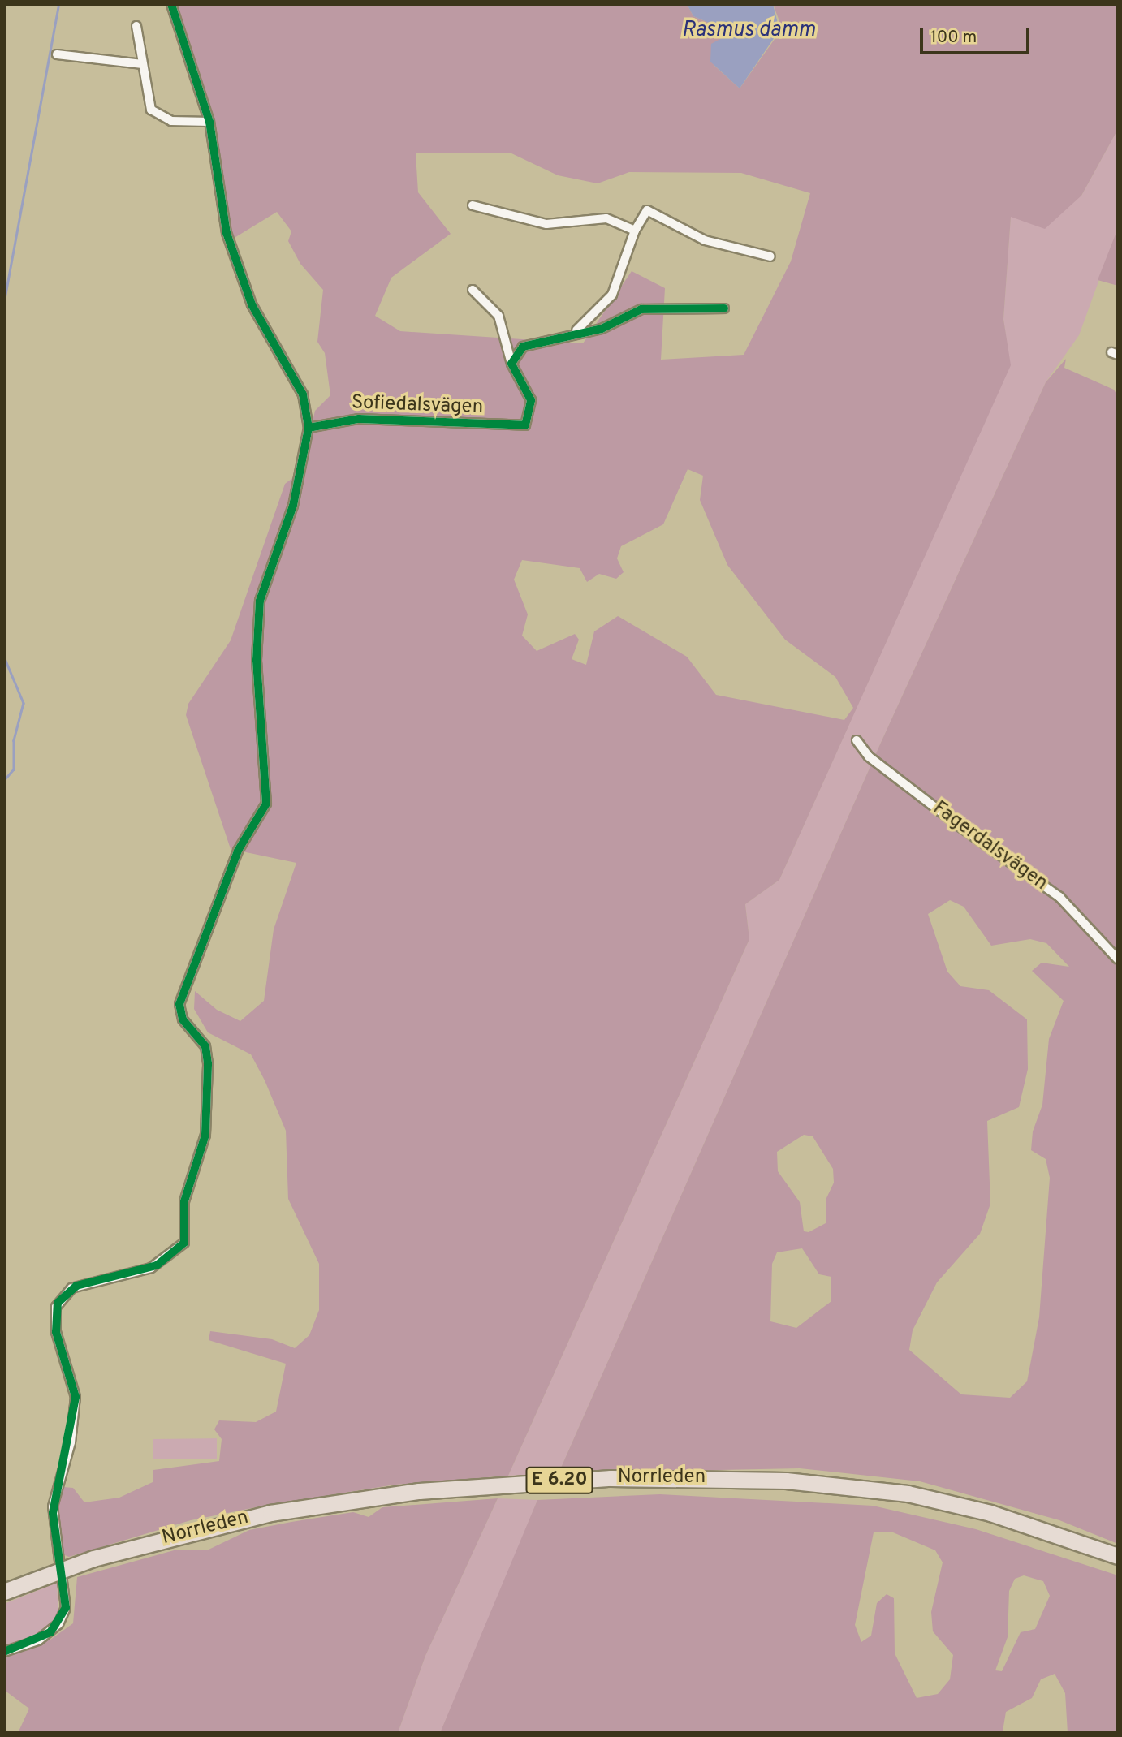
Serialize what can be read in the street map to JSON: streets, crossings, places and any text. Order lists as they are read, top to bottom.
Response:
{
  "streets": {
    "highway": ["Norrleden", "E 6.20"],
    "street": ["Sofiedalsvägen", "Fagerdalsvägen"]
  },
  "water": ["Rasmus damm"],
  "scale_bar": "100 m"
}
